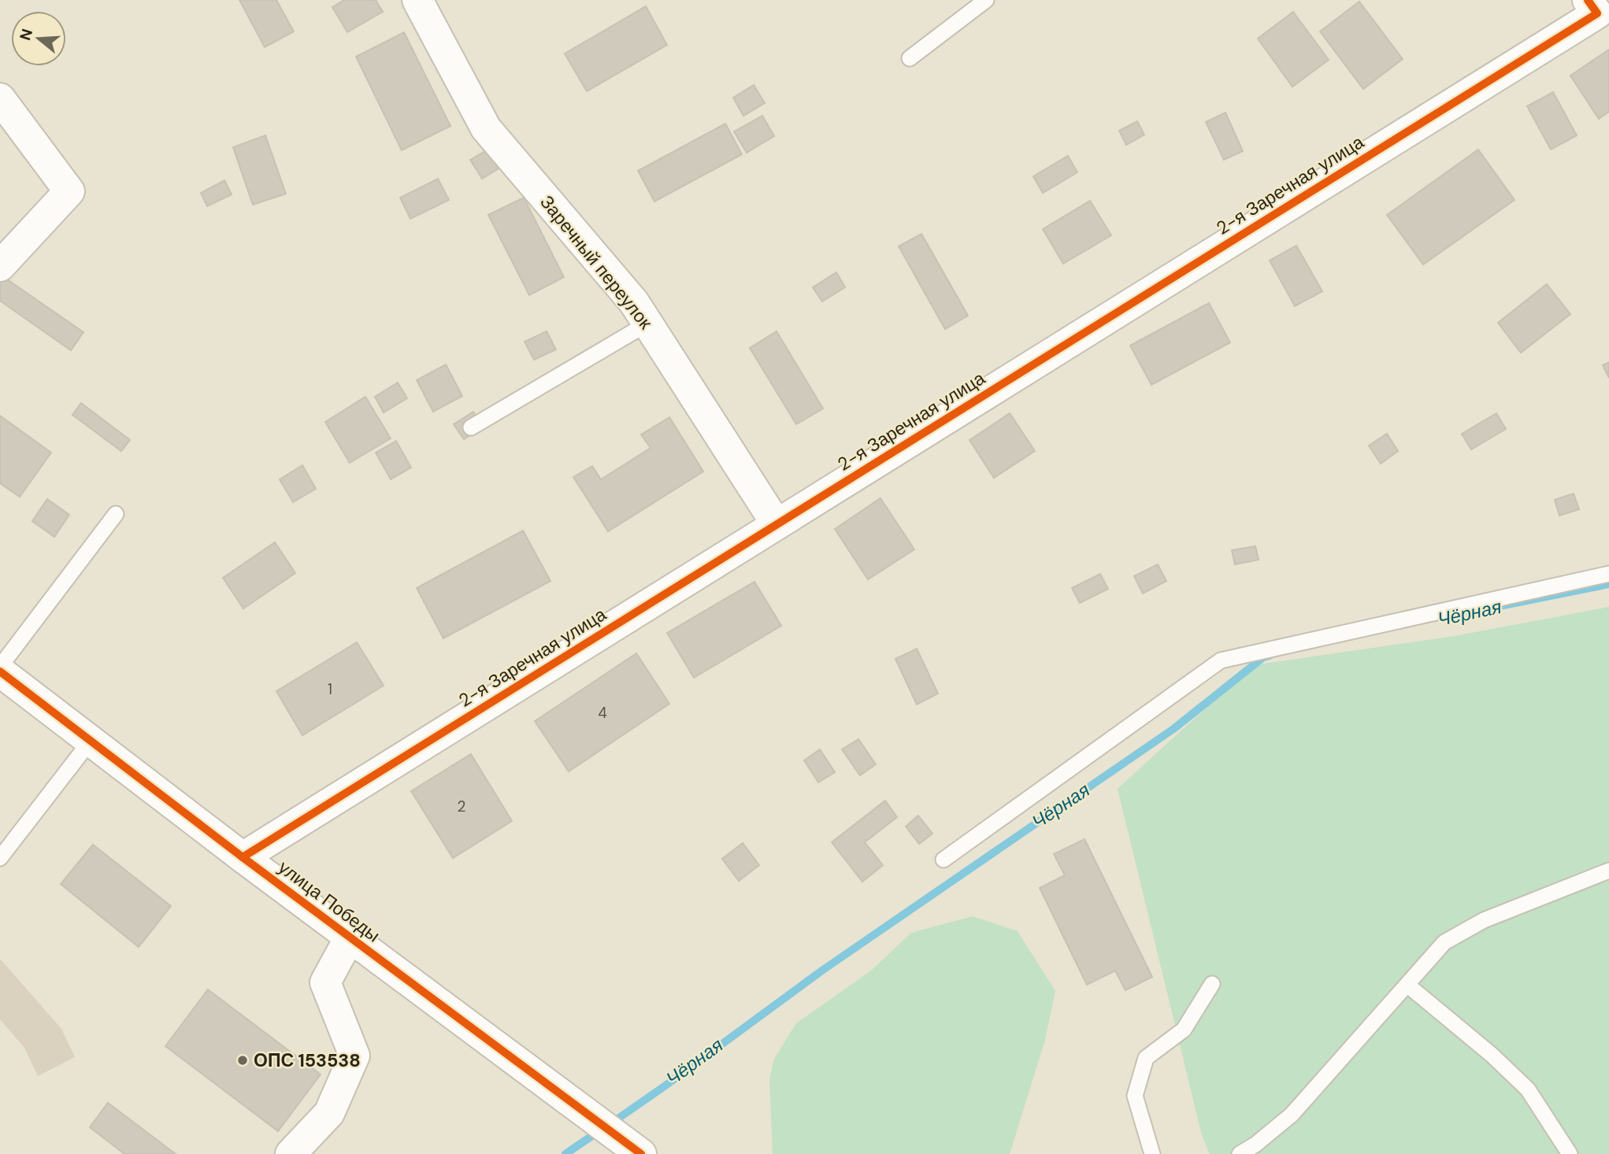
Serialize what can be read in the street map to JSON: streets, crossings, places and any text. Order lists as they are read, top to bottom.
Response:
{
  "streets": {
    "street": ["2-я Заречная улица", "Заречный переулок", "улица Победы"]
  },
  "crossings": [
    ["2-я Заречная улица", "Заречный переулок"],
    ["2-я Заречная улица", "улица Победы"]
  ],
  "water": ["Чёрная"],
  "places": ["ОПС 153538"],
  "house_numbers": ["1", "4", "2"],
  "north": "left"
}
